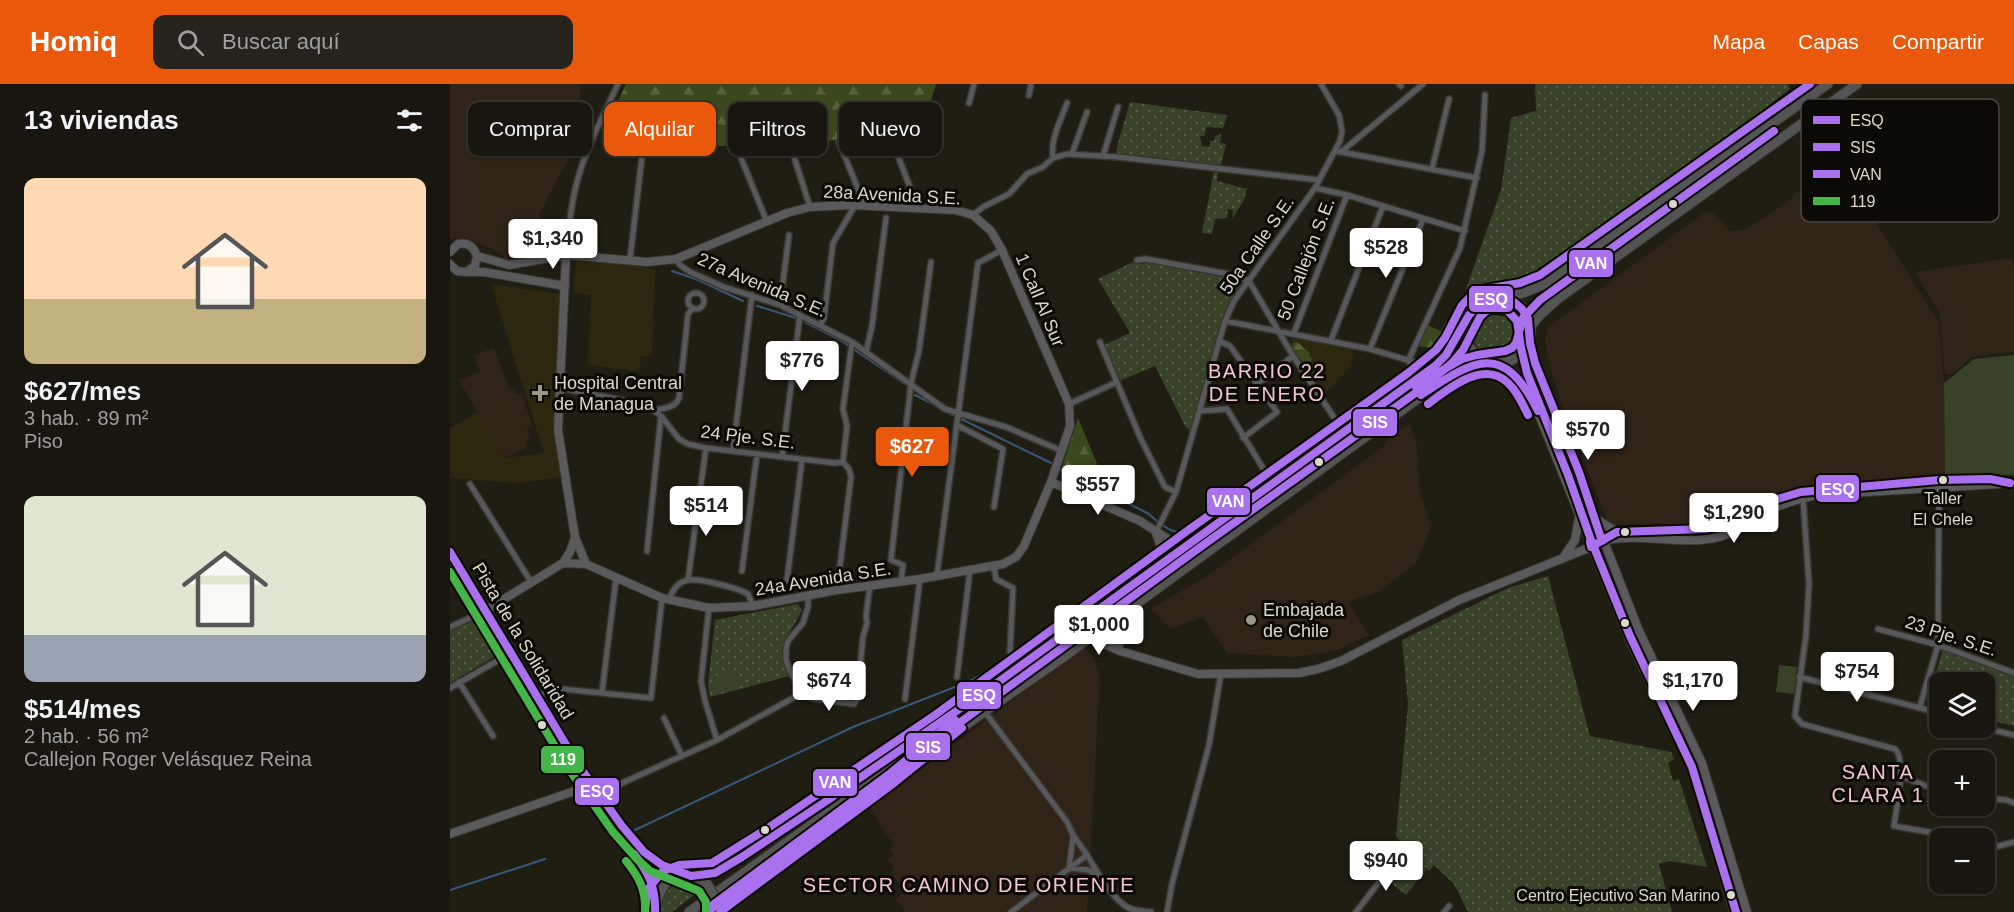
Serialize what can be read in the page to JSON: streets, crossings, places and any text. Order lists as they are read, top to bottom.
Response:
{
  "streets": {
    "main road": ["Pista de la Solidaridad"],
    "street": [
      "28a Avenida S.E.",
      "50a Calle S.E.",
      "50 Callejón S.E.",
      "27a Avenida S.E.",
      "1 Call Al Sur",
      "24 Pje. S.E.",
      "24a Avenida S.E.",
      "23 Pje. S.E."
    ]
  },
  "crossings": [
    ["28a Avenida S.E.", "27a Avenida S.E."],
    ["28a Avenida S.E.", "1 Call Al Sur"],
    ["27a Avenida S.E.", "24a Avenida S.E."],
    ["1 Call Al Sur", "24a Avenida S.E."]
  ],
  "districts": ["BARRIO 22 DE ENERO", "SANTA CLARA 1", "SECTOR CAMINO DE ORIENTE"],
  "places": {
    "health": ["Hospital Central de Managua"],
    "other": ["Taller El Chele", "Embajada de Chile", "Centro Ejecutivo San Marino"]
  },
  "lines": [
    "transit line VAN",
    "transit line ESQ",
    "transit line SIS",
    "transit line 119"
  ],
  "legend": [
    "ESQ",
    "SIS",
    "VAN",
    "119"
  ],
  "page": {
    "header": "Homiq",
    "search": "Buscar aquí",
    "nav": ["Mapa", "Capas", "Compartir"],
    "heading": "13 viviendas",
    "chip": [
      "Comprar",
      "Alquilar",
      "Filtros",
      "Nuevo"
    ],
    "list": [
      {
        "name": "$627/mes",
        "note": "3 hab. · 89 m² · Piso"
      },
      {
        "name": "$514/mes",
        "note": "2 hab. · 56 m² · Callejon Roger Velásquez Reina"
      }
    ],
    "price": [
      "$1,340",
      "$528",
      "$776",
      "$570",
      "$627",
      "$557",
      "$514",
      "$1,290",
      "$1,000",
      "$754",
      "$674",
      "$1,170",
      "$940"
    ],
    "map_buttons": ["+", "−"]
  }
}
